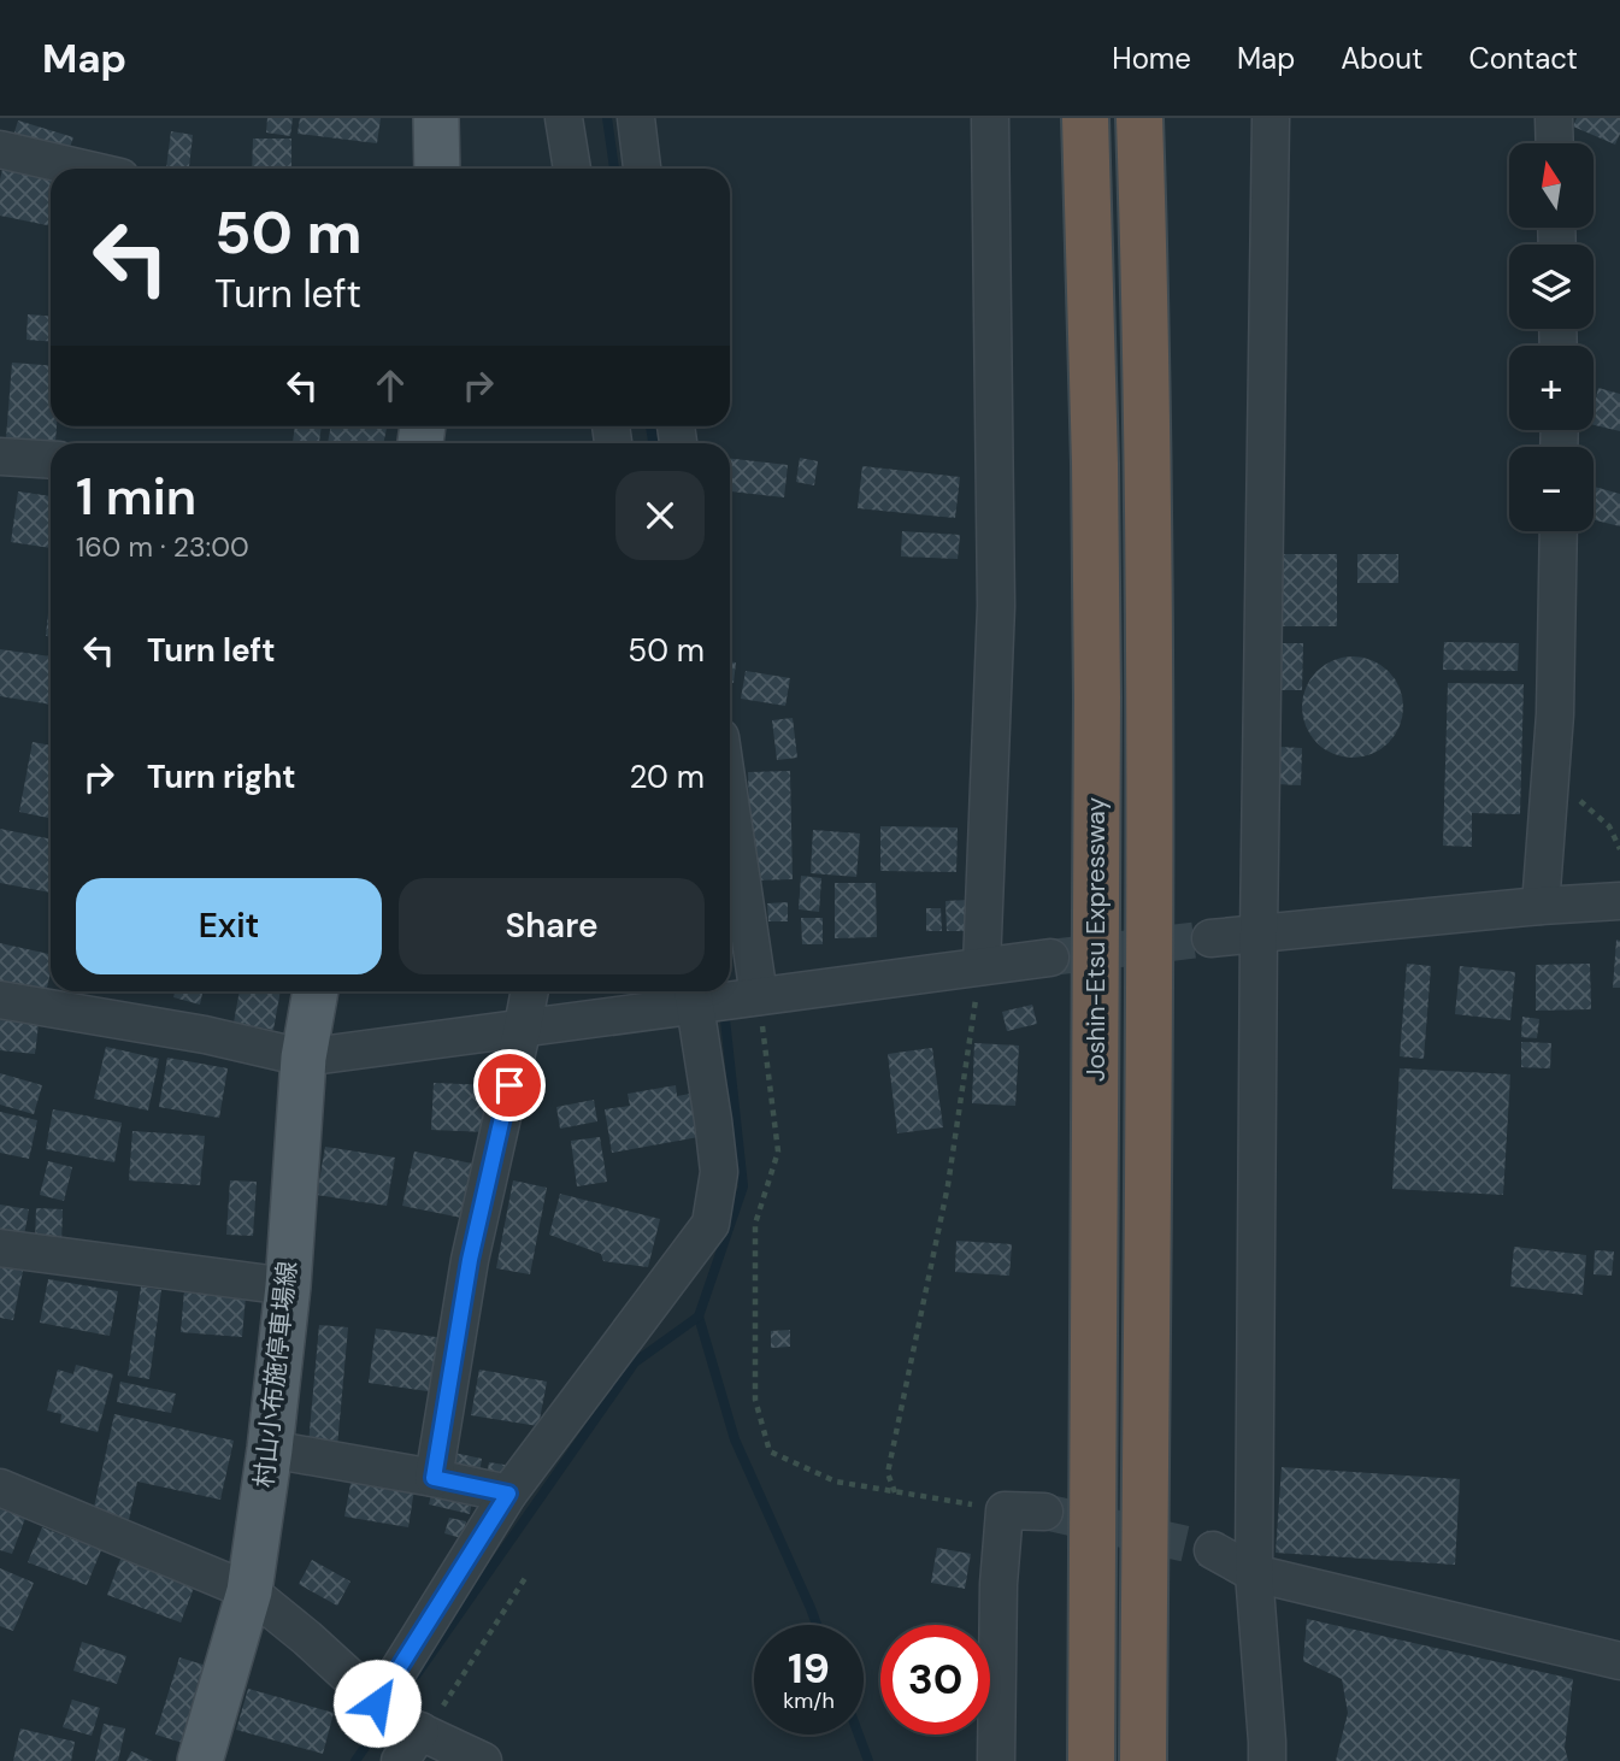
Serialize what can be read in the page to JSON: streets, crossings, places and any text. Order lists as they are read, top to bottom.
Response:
{
  "streets": {
    "highway": ["Joshin-Etsu Expressway"],
    "main road": ["村山小布施停車場線"]
  },
  "north": "top",
  "page": {
    "header": "Map",
    "nav": [
      "Home",
      "Map",
      "About",
      "Contact"
    ],
    "map_buttons": ["+", "−"],
    "turn": ["50 m", "Turn left"],
    "heading": ["1 min", "160 m · 23:00"],
    "list": [
      {
        "name": "Turn left",
        "value": "50 m"
      },
      {
        "name": "Turn right",
        "value": "20 m"
      }
    ],
    "buttons": ["Exit", "Share"],
    "speed": "19 km/h",
    "limit": "30"
  }
}
